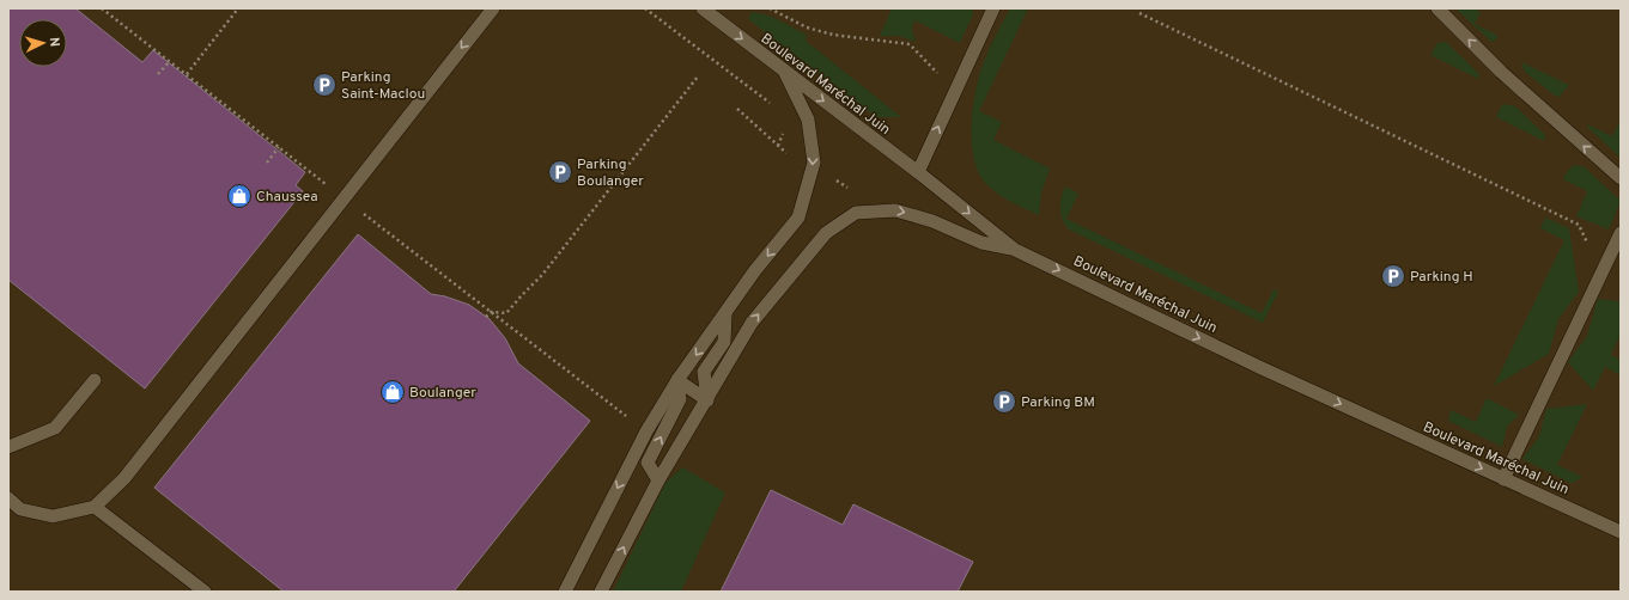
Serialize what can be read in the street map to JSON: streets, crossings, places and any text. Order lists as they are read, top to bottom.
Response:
{
  "streets": {
    "street": ["Boulevard Maréchal Juin"]
  },
  "one_way": ["Boulevard Maréchal Juin"],
  "places": {
    "parking": [
      "Parking Saint-Maclou",
      "Parking Boulanger",
      "Parking H",
      "Parking BM"
    ],
    "shop": ["Chaussea", "Boulanger"]
  },
  "north": "right"
}
